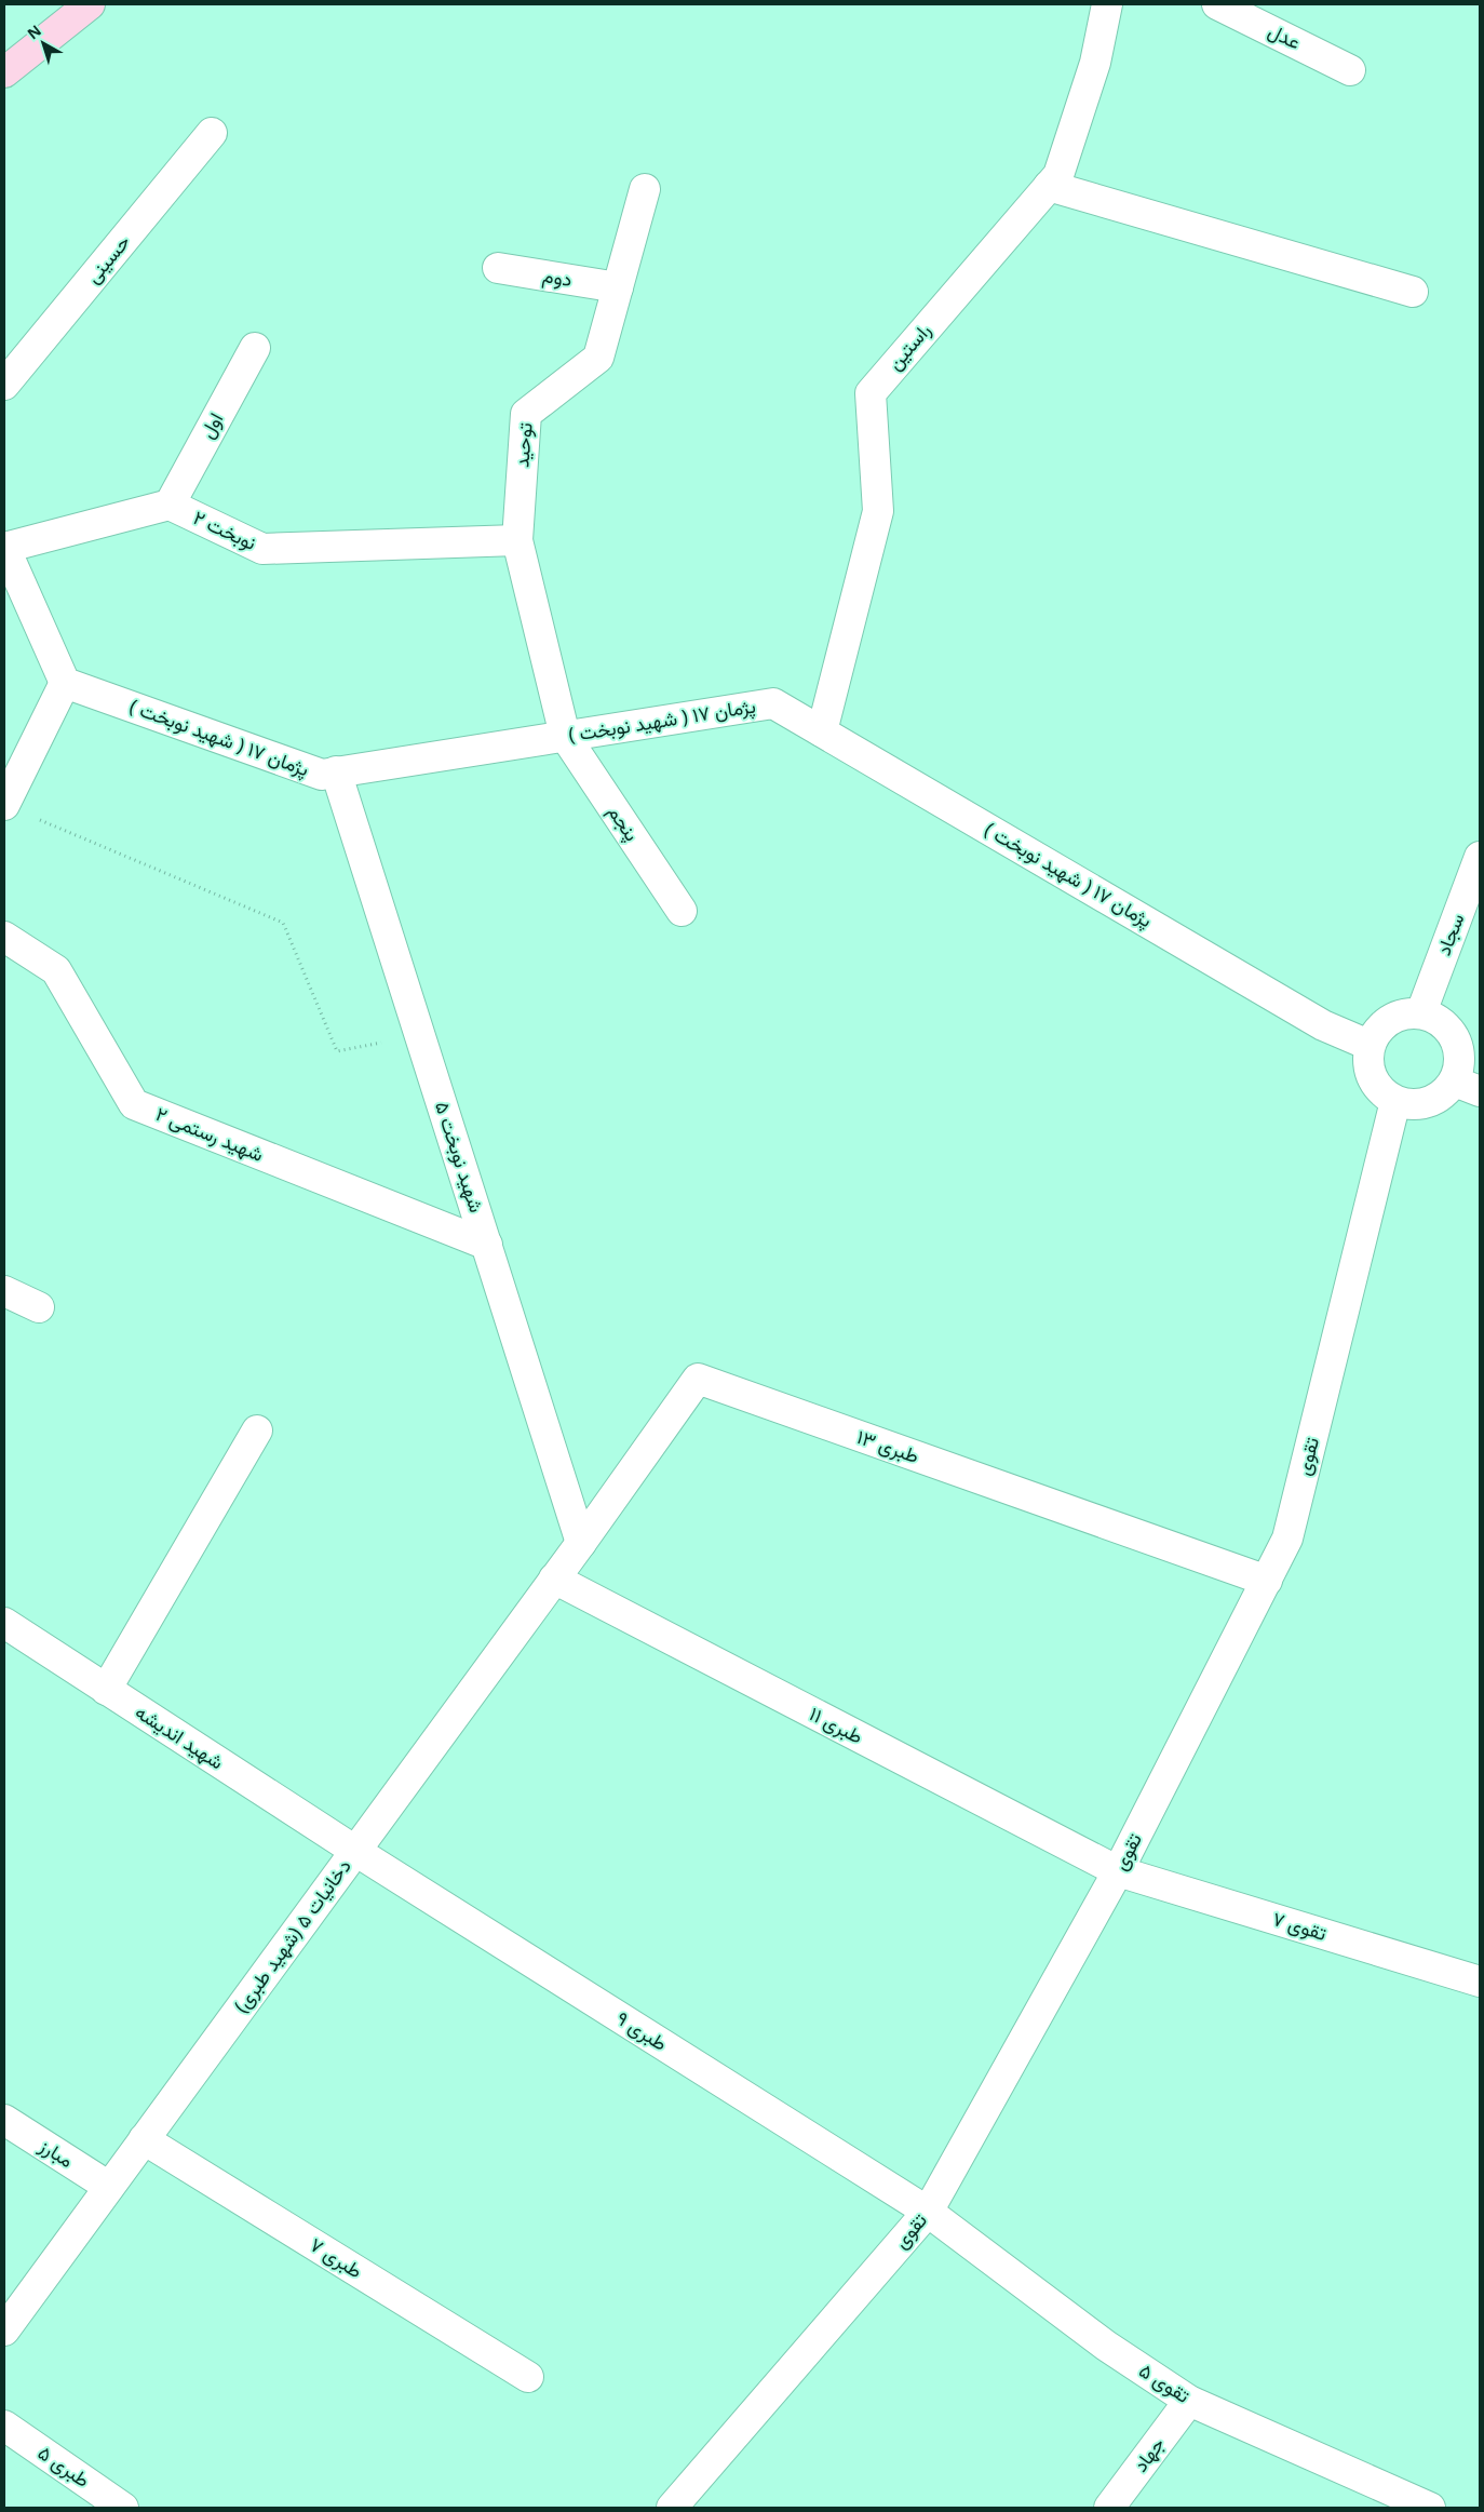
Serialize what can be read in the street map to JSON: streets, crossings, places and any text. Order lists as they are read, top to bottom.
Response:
{
  "streets": {
    "street": [
      "عدل",
      "حسینی",
      "دوم",
      "راستین",
      "اول",
      "توحید",
      "نوبخت ۲",
      "پژمان ۱۷ ( شهید نوبخت )",
      "پنجم",
      "سجاد",
      "شهید رستمی ۲",
      "شهید نوبخت ۵",
      "طبری ۱۳",
      "تقوی",
      "طبری ۱۱",
      "شهید اندیشه",
      "تقوی ۷",
      "دخانیات ۵ (شهید طبری)",
      "طبری ۹",
      "مبارز",
      "طبری ۷",
      "تقوی ۵",
      "جهاد",
      "طبری ۵"
    ]
  },
  "crossings": [
    ["دوم", "توحید"],
    ["راستین", "پژمان ۱۷ ( شهید نوبخت )"],
    ["اول", "نوبخت ۲"],
    ["توحید", "نوبخت ۲"],
    ["توحید", "پژمان ۱۷ ( شهید نوبخت )"],
    ["توحید", "پنجم"],
    ["پژمان ۱۷ ( شهید نوبخت )", "پنجم"],
    ["پژمان ۱۷ ( شهید نوبخت )", "سجاد"],
    ["پژمان ۱۷ ( شهید نوبخت )", "شهید نوبخت ۵"],
    ["پژمان ۱۷ ( شهید نوبخت )", "تقوی"],
    ["سجاد", "تقوی"],
    ["شهید رستمی ۲", "شهید نوبخت ۵"],
    ["شهید نوبخت ۵", "طبری ۱۳"],
    ["شهید نوبخت ۵", "دخانیات ۵ (شهید طبری)"],
    ["طبری ۱۳", "تقوی"],
    ["طبری ۱۳", "دخانیات ۵ (شهید طبری)"],
    ["تقوی", "طبری ۱۱"],
    ["تقوی", "تقوی ۷"],
    ["تقوی", "طبری ۹"],
    ["تقوی", "تقوی ۵"],
    ["طبری ۱۱", "تقوی ۷"],
    ["طبری ۱۱", "دخانیات ۵ (شهید طبری)"],
    ["شهید اندیشه", "دخانیات ۵ (شهید طبری)"],
    ["شهید اندیشه", "طبری ۹"],
    ["دخانیات ۵ (شهید طبری)", "طبری ۹"],
    ["دخانیات ۵ (شهید طبری)", "مبارز"],
    ["دخانیات ۵ (شهید طبری)", "طبری ۷"],
    ["طبری ۹", "تقوی ۵"],
    ["تقوی ۵", "جهاد"]
  ],
  "north": "top left"
}
